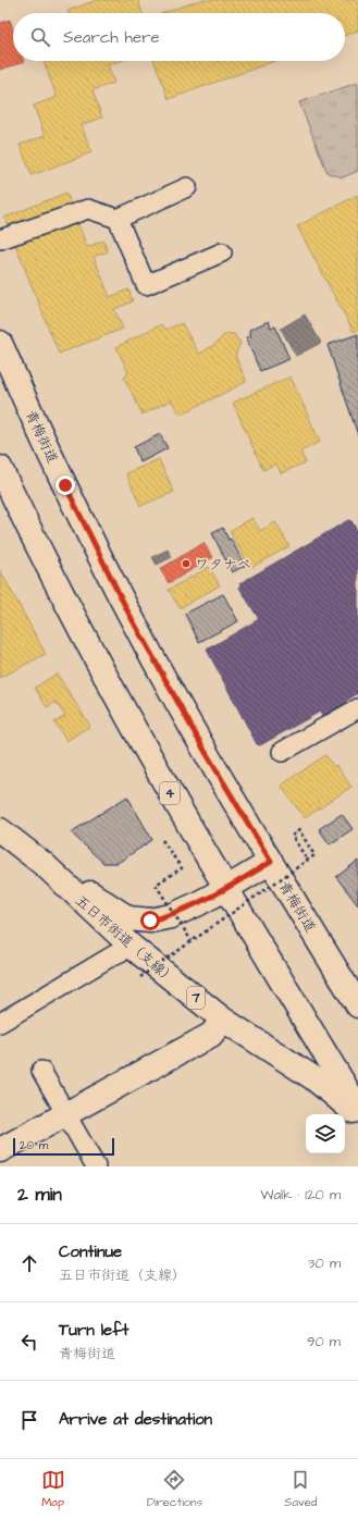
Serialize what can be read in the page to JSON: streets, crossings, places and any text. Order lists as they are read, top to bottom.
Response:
{
  "streets": {
    "main road": [
      "青梅街道",
      "4",
      "五日市街道（支線）",
      "7"
    ]
  },
  "crossings": [
    ["青梅街道", "五日市街道（支線）"],
    ["4", "五日市街道（支線）"]
  ],
  "places": ["ワタナベ"],
  "scale_bar": "20 m",
  "page": {
    "search": "Search here",
    "scale": "20 m",
    "heading": ["2 min", "Walk · 120 m"],
    "list": [
      ["Continue", "五日市街道（支線）", "30 m"],
      ["Turn left", "青梅街道", "90 m"],
      "Arrive at destination"
    ],
    "nav": ["Map", "Directions", "Saved"]
  }
}
